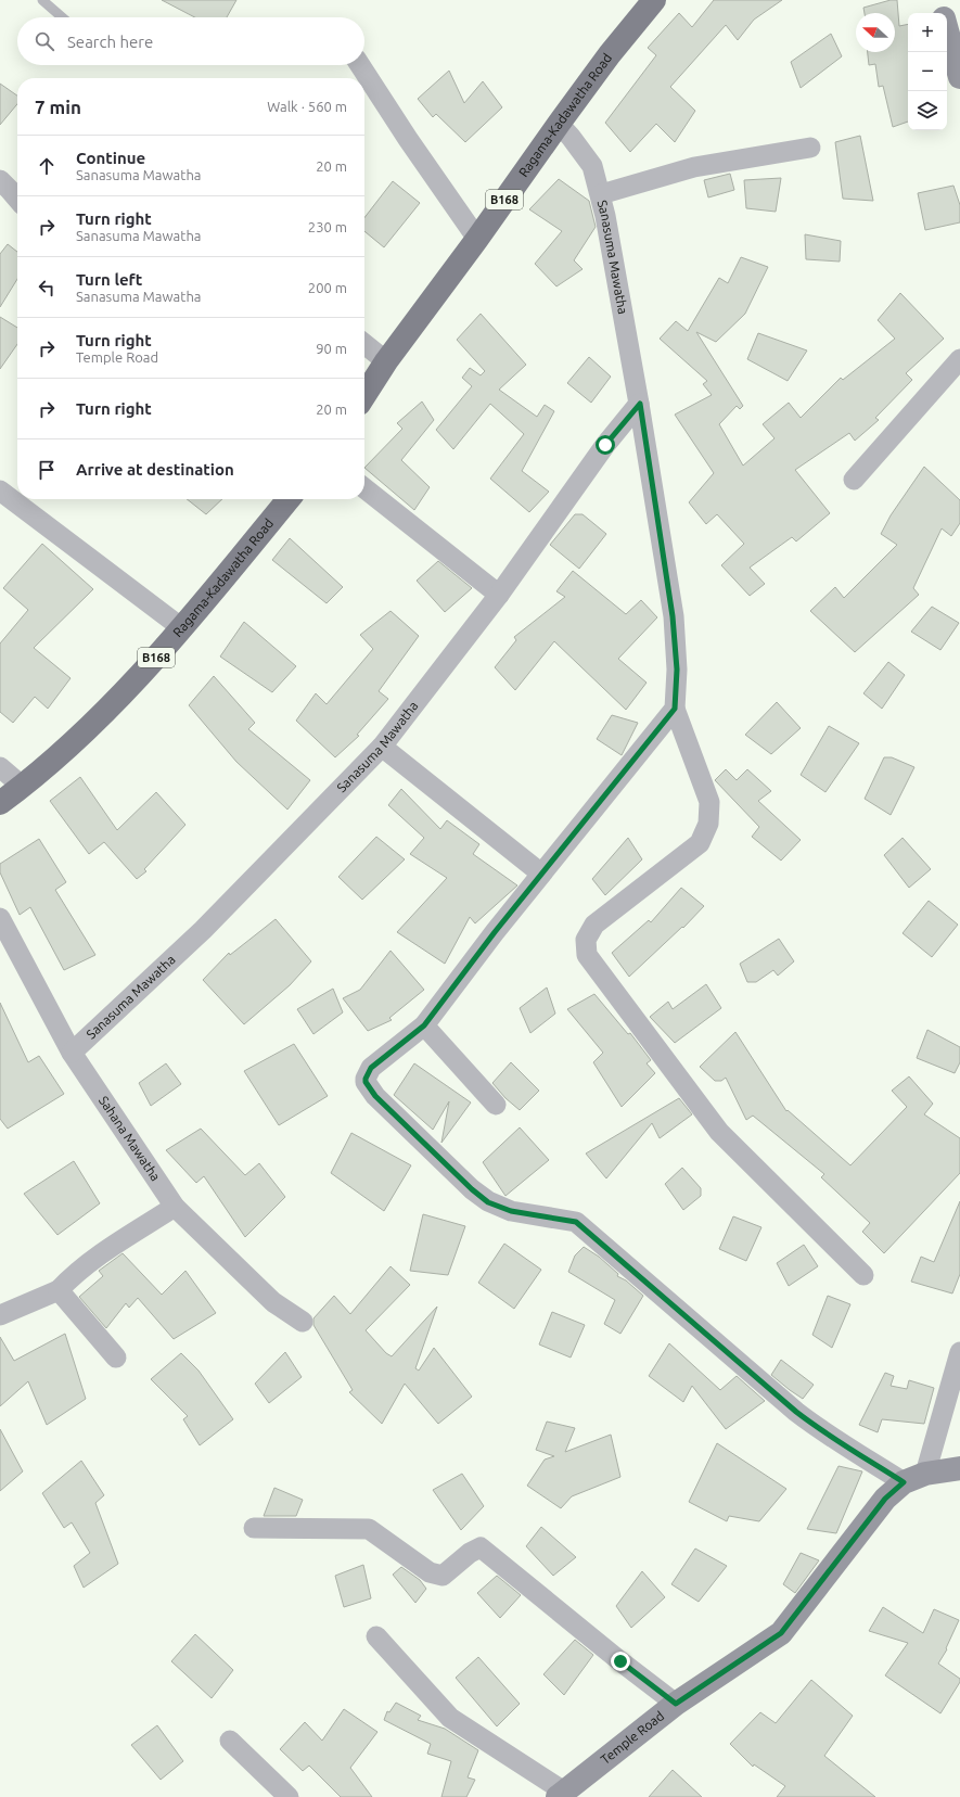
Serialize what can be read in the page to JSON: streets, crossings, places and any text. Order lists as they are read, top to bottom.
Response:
{
  "streets": {
    "main road": ["Ragama-Kadawatha Road", "B168"],
    "street": ["Sanasuma Mawatha", "Sahana Mawatha", "Temple Road"]
  },
  "crossings": [
    ["Ragama-Kadawatha Road", "Sanasuma Mawatha"],
    ["Sanasuma Mawatha", "Sahana Mawatha"]
  ],
  "north": "left",
  "page": {
    "map_buttons": ["+", "−"],
    "search": "Search here",
    "heading": ["7 min", "Walk · 560 m"],
    "list": [
      ["Continue", "Sanasuma Mawatha", "20 m"],
      ["Turn right", "Sanasuma Mawatha", "230 m"],
      ["Turn left", "Sanasuma Mawatha", "200 m"],
      ["Turn right", "Temple Road", "90 m"],
      ["Turn right", "20 m"],
      "Arrive at destination"
    ]
  }
}
